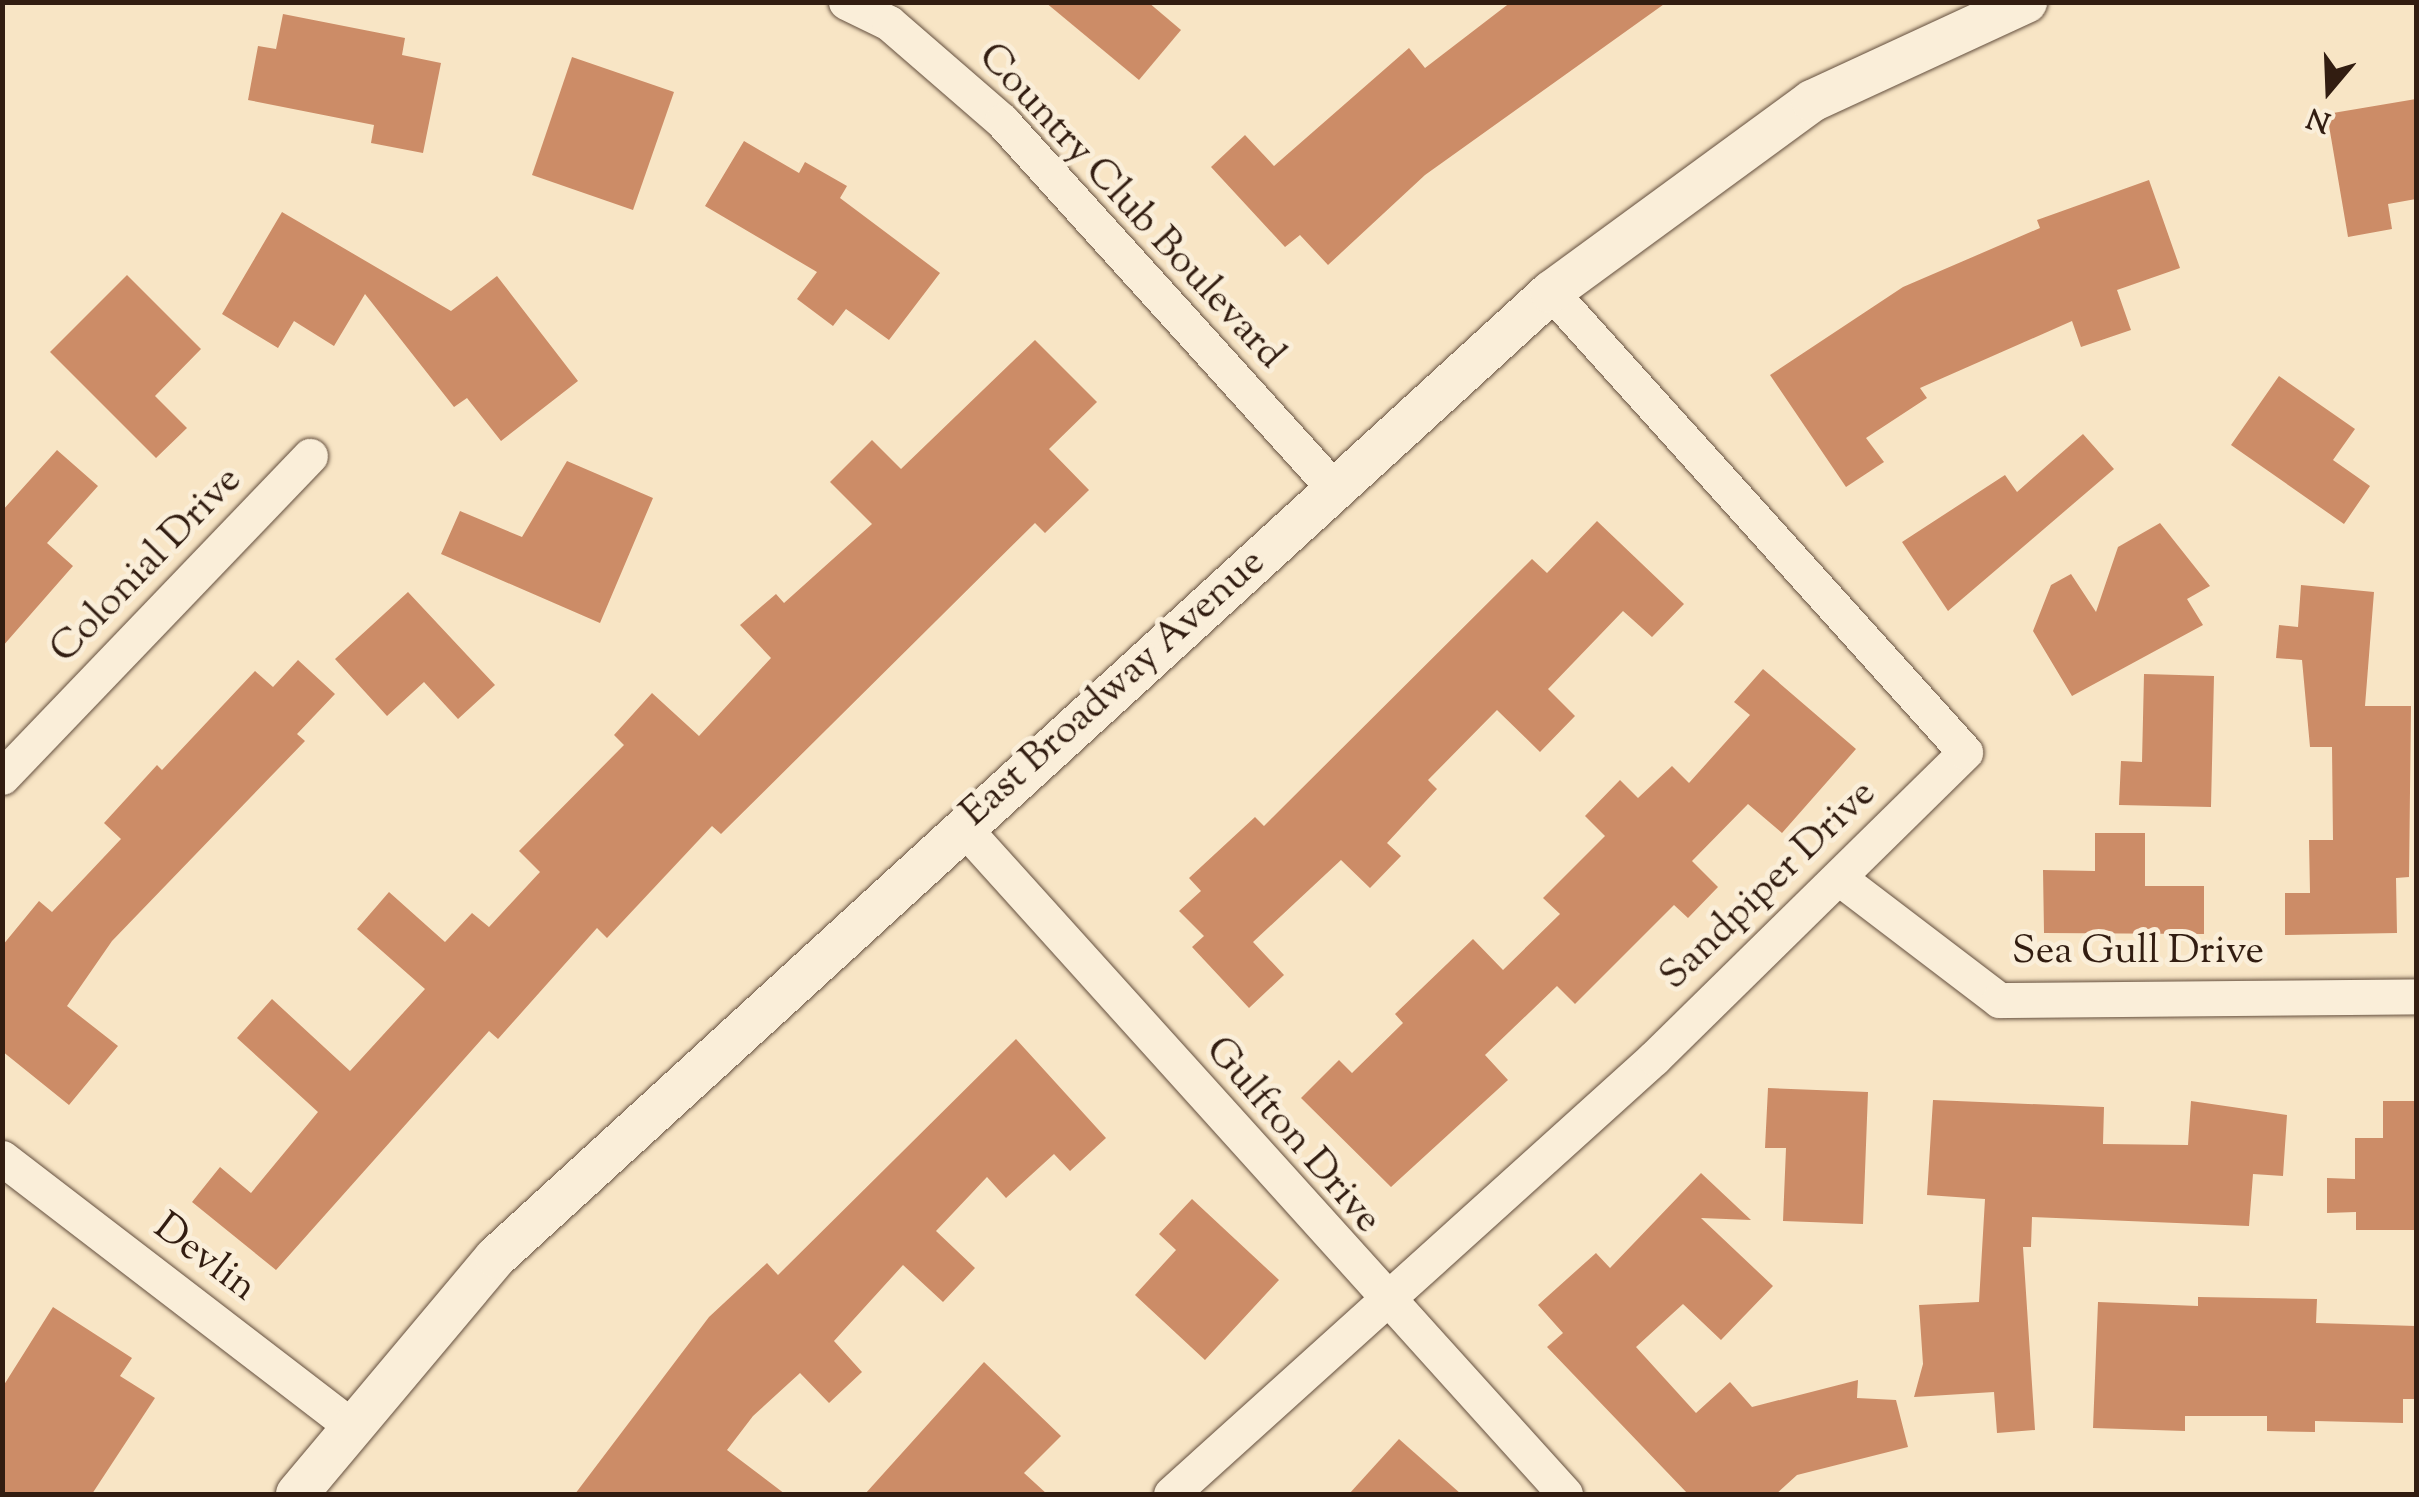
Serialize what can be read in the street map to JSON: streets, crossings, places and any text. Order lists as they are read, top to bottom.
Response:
{
  "streets": {
    "street": [
      "Country Club Boulevard",
      "Colonial Drive",
      "East Broadway Avenue",
      "Sandpiper Drive",
      "Sea Gull Drive",
      "Gulfton Drive",
      "Devlin"
    ]
  },
  "crossings": [
    ["Country Club Boulevard", "East Broadway Avenue"],
    ["East Broadway Avenue", "Sandpiper Drive"],
    ["East Broadway Avenue", "Gulfton Drive"],
    ["East Broadway Avenue", "Devlin"],
    ["Sandpiper Drive", "Sea Gull Drive"],
    ["Sandpiper Drive", "Gulfton Drive"]
  ],
  "north": "bottom"
}
